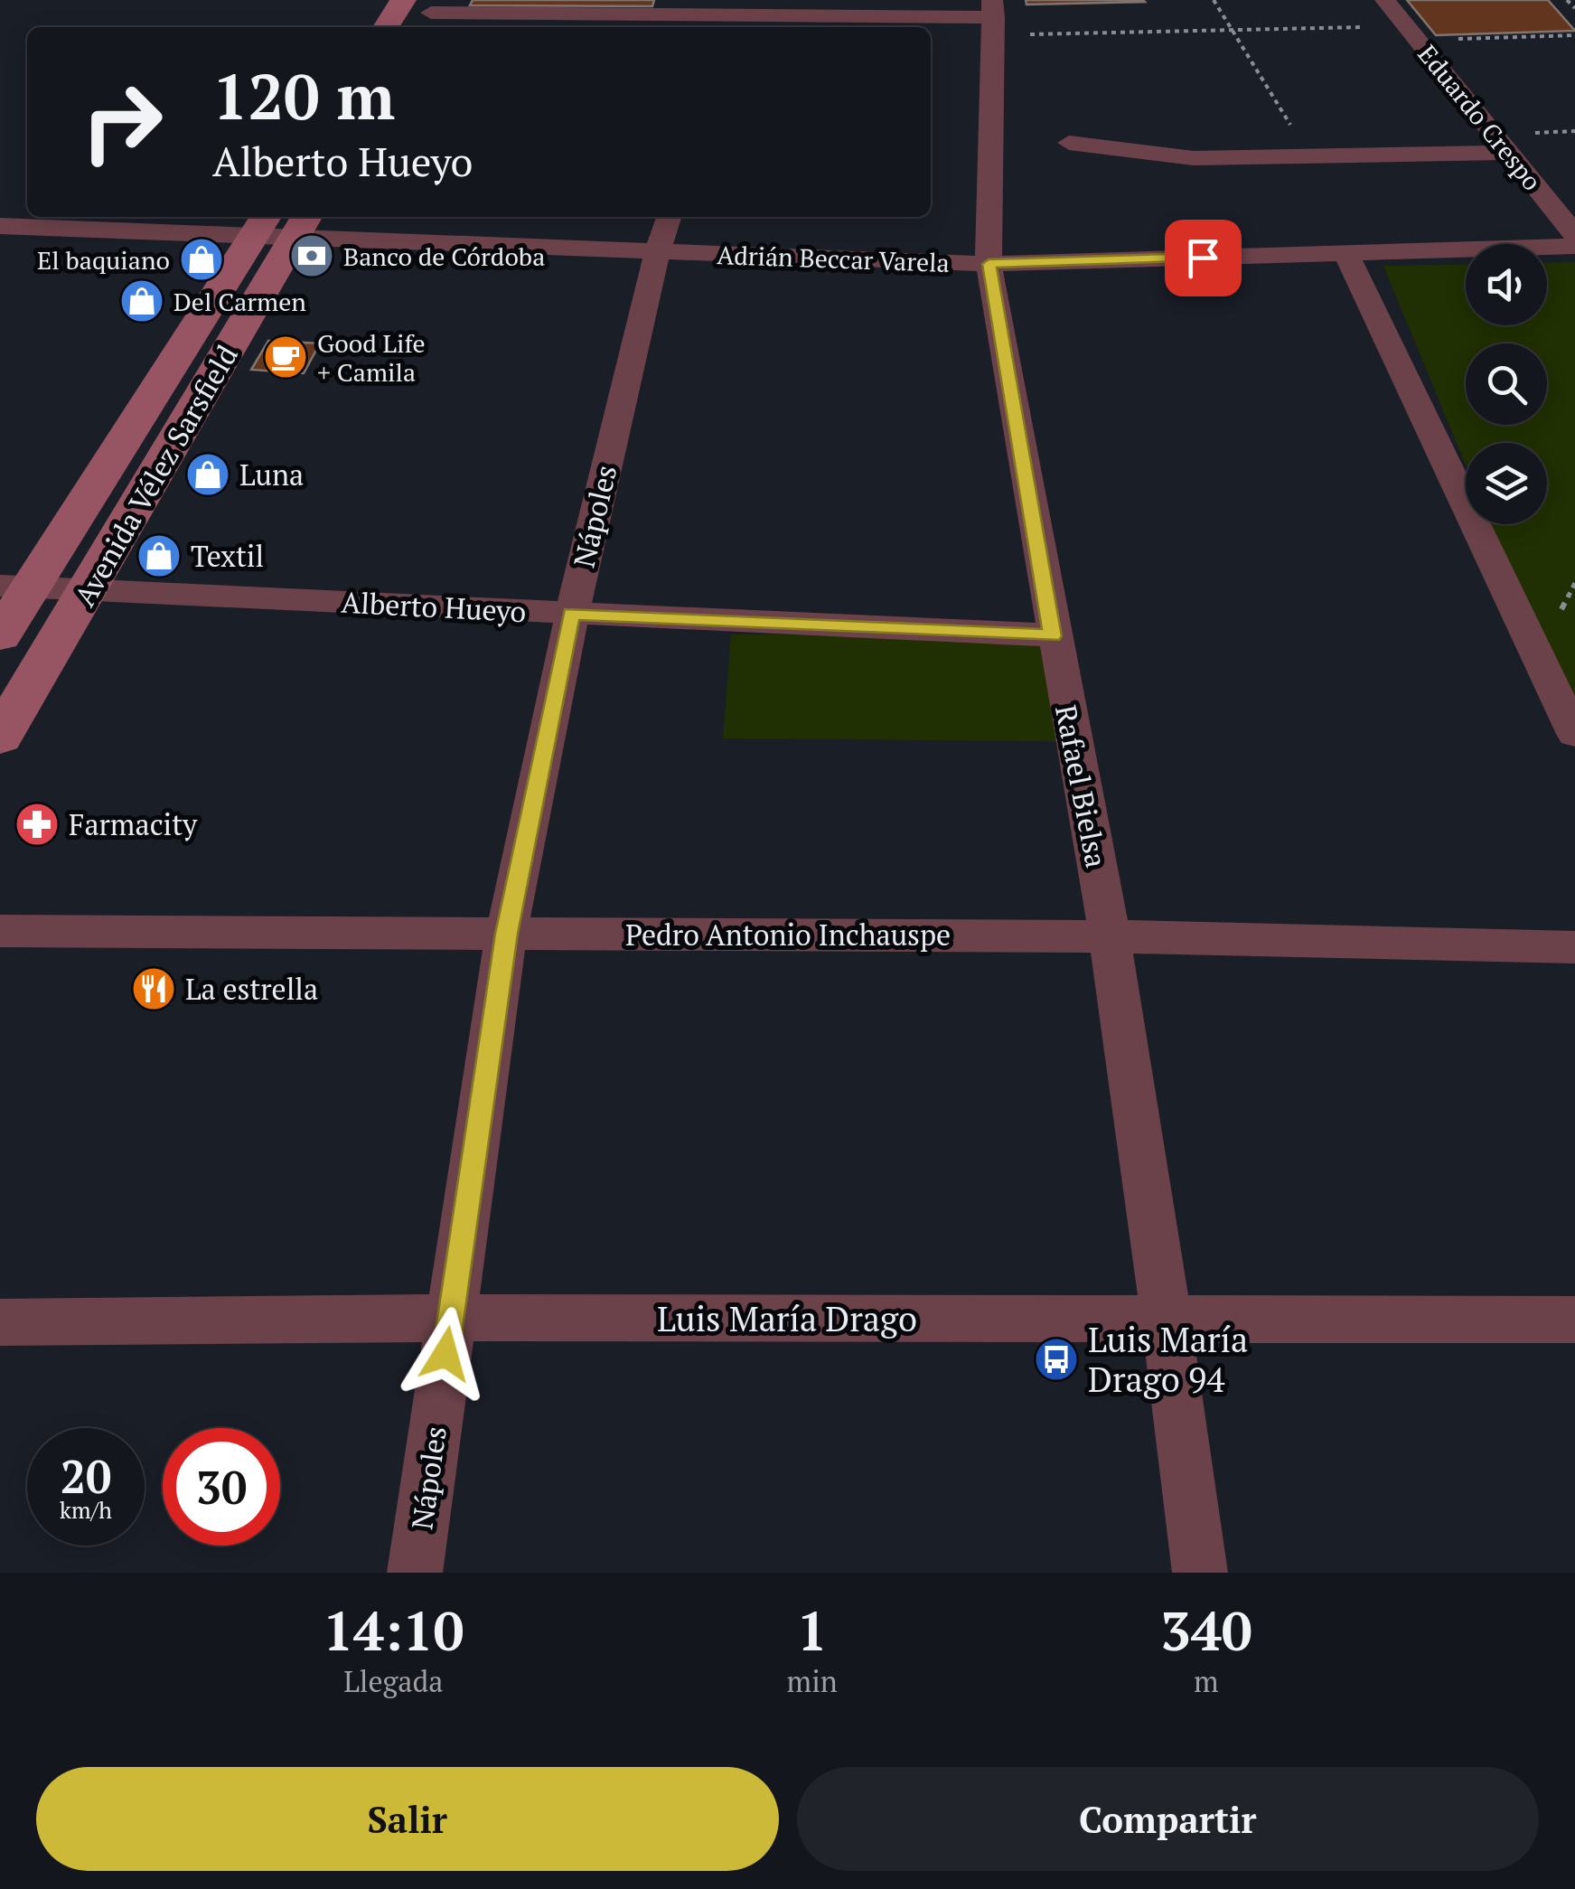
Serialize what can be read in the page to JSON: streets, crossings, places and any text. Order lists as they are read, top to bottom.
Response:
{
  "streets": {
    "main road": ["Avenida Vélez Sarsfield"],
    "street": [
      "Eduardo Crespo",
      "Adrián Beccar Varela",
      "Nápoles",
      "Alberto Hueyo",
      "Rafael Bielsa",
      "Pedro Antonio Inchauspe",
      "Luis María Drago"
    ]
  },
  "crossings": [
    ["Adrián Beccar Varela", "Avenida Vélez Sarsfield"],
    ["Adrián Beccar Varela", "Nápoles"],
    ["Adrián Beccar Varela", "Rafael Bielsa"],
    ["Avenida Vélez Sarsfield", "Alberto Hueyo"],
    ["Nápoles", "Alberto Hueyo"],
    ["Nápoles", "Pedro Antonio Inchauspe"],
    ["Nápoles", "Luis María Drago"],
    ["Alberto Hueyo", "Rafael Bielsa"],
    ["Rafael Bielsa", "Pedro Antonio Inchauspe"],
    ["Rafael Bielsa", "Luis María Drago"]
  ],
  "places": {
    "bank": ["Banco de Córdoba"],
    "shop": [
      "El baquiano",
      "Del Carmen",
      "Luna",
      "Textil"
    ],
    "cafe": ["Good Life + Camila"],
    "pharmacy": ["Farmacity"],
    "restaurant": ["La estrella"],
    "bus stop": ["Luis María Drago 94"]
  },
  "page": {
    "turn": ["120 m", "Alberto Hueyo"],
    "speed": "20 km/h",
    "limit": "30",
    "eta": [
      "14:10",
      "Llegada",
      "1",
      "min",
      "340",
      "m"
    ],
    "buttons": ["Salir", "Compartir"]
  }
}
